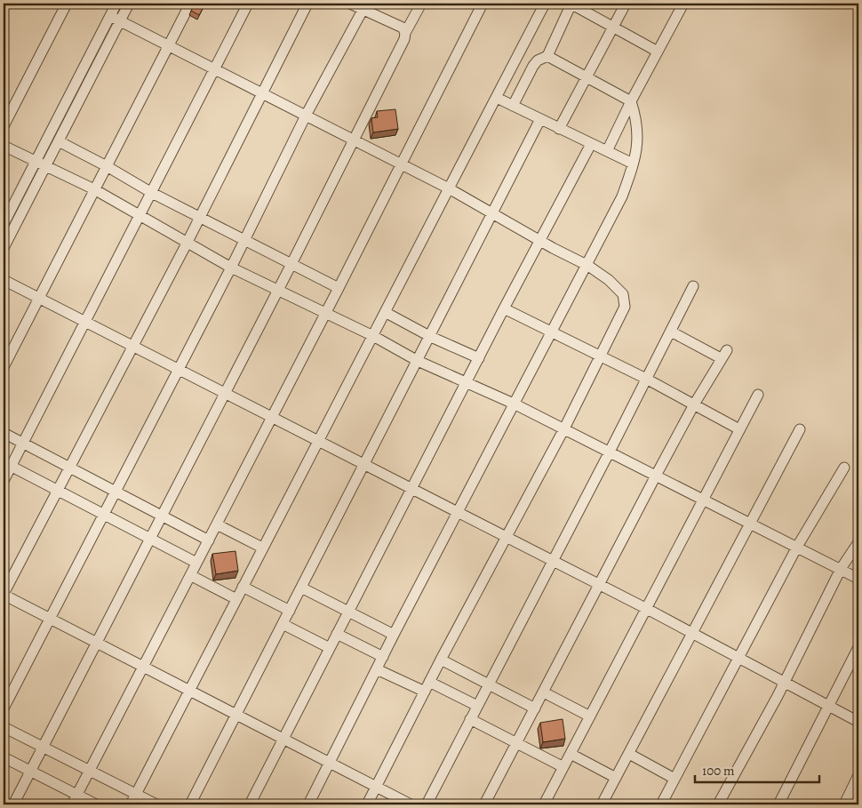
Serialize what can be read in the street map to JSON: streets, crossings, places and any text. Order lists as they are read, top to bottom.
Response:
{
  "scale_bar": "100 m"
}
